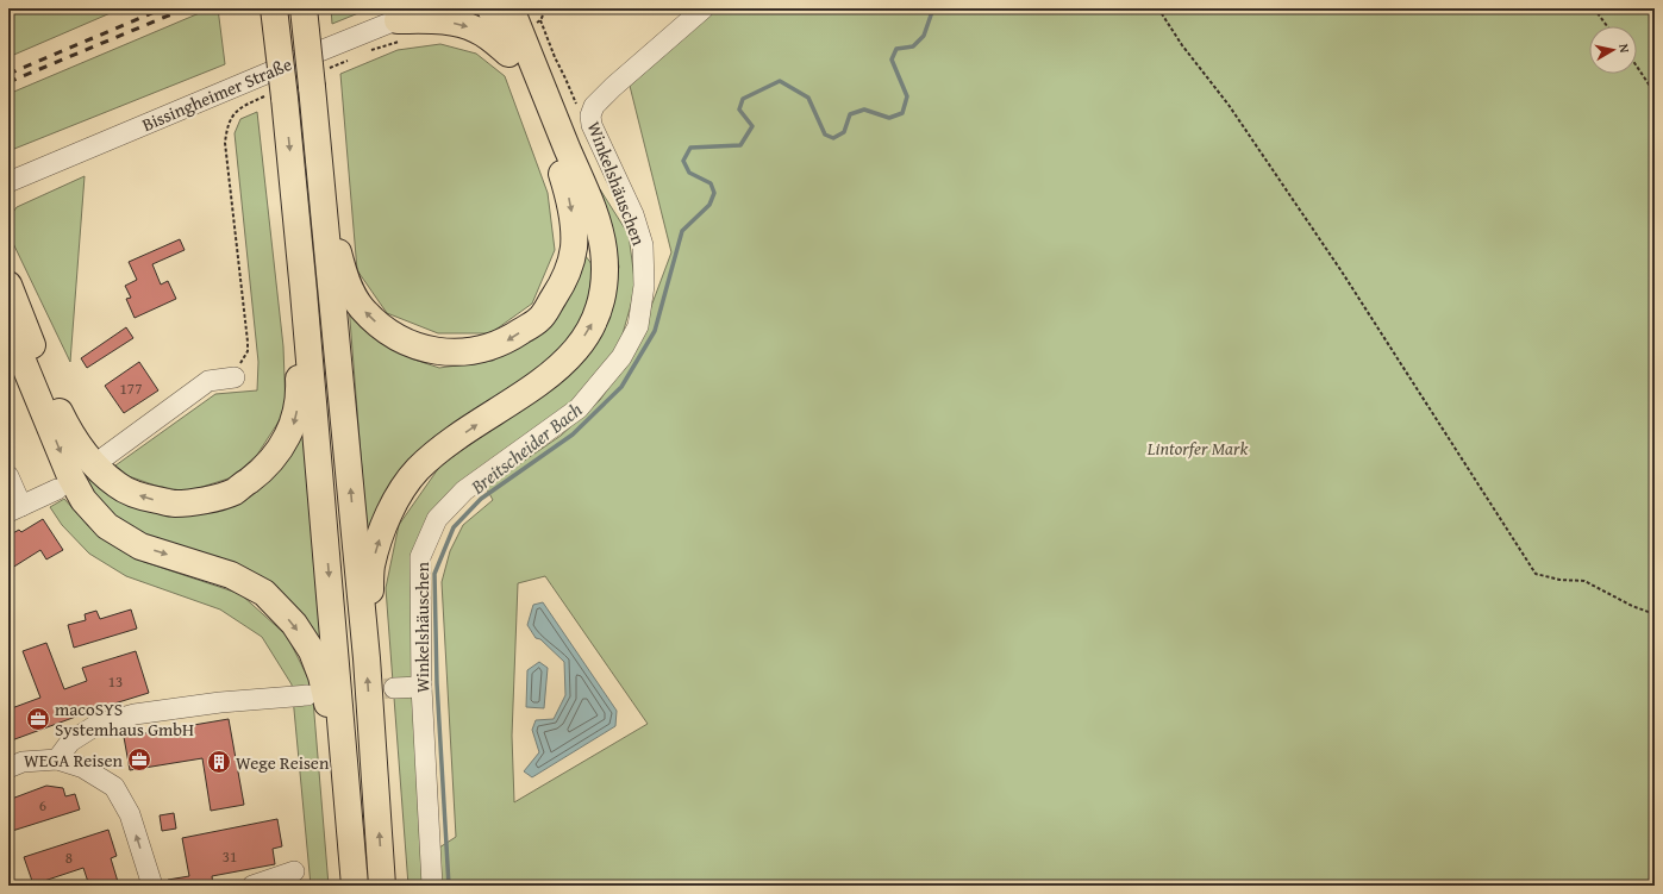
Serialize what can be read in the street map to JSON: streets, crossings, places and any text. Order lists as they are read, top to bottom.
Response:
{
  "streets": {
    "street": ["Bissingheimer Straße", "Winkelshäuschen"]
  },
  "water": ["Breitscheider Bach"],
  "parks": ["Lintorfer Mark"],
  "places": {
    "office": ["macoSYS Systemhaus GmbH", "WEGA Reisen"],
    "building": ["Wege Reisen"]
  },
  "house_numbers": [
    "177",
    "13",
    "6",
    "31",
    "8"
  ],
  "north": "right"
}
